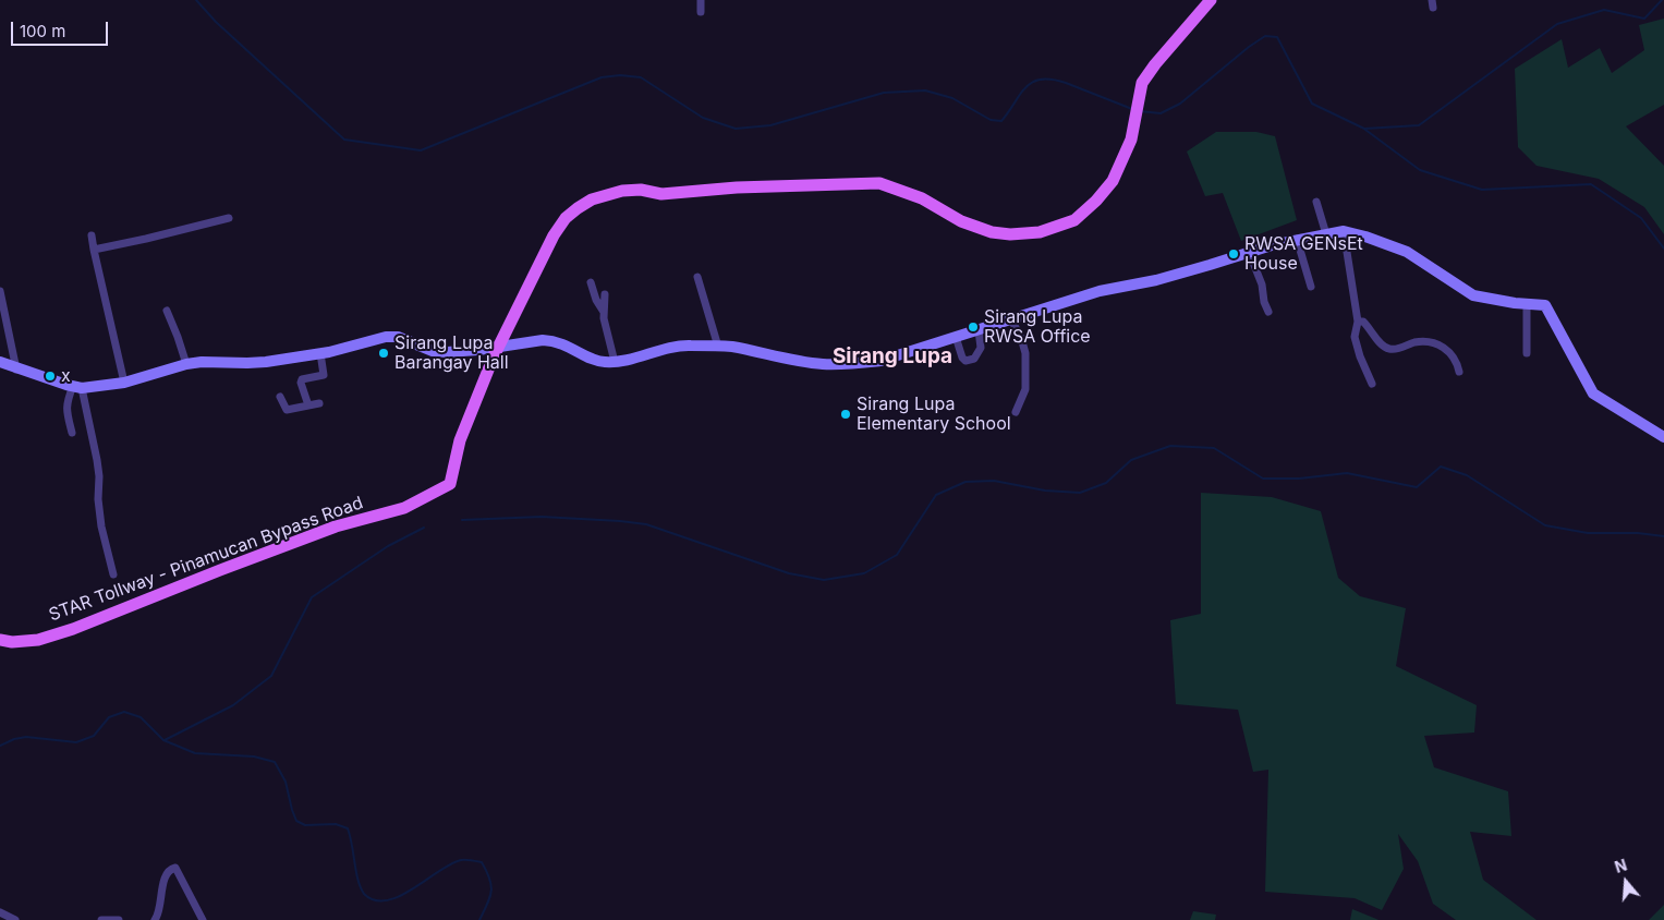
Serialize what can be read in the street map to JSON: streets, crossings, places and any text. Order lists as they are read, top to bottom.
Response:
{
  "streets": {
    "main road": ["STAR Tollway - Pinamucan Bypass Road"]
  },
  "districts": ["Sirang Lupa"],
  "places": [
    "RWSA GENsEt House",
    "Sirang Lupa RWSA Office",
    "Sirang Lupa Barangay Hall",
    "x",
    "Sirang Lupa Elementary School"
  ],
  "scale_bar": "100 m",
  "north": "top"
}
